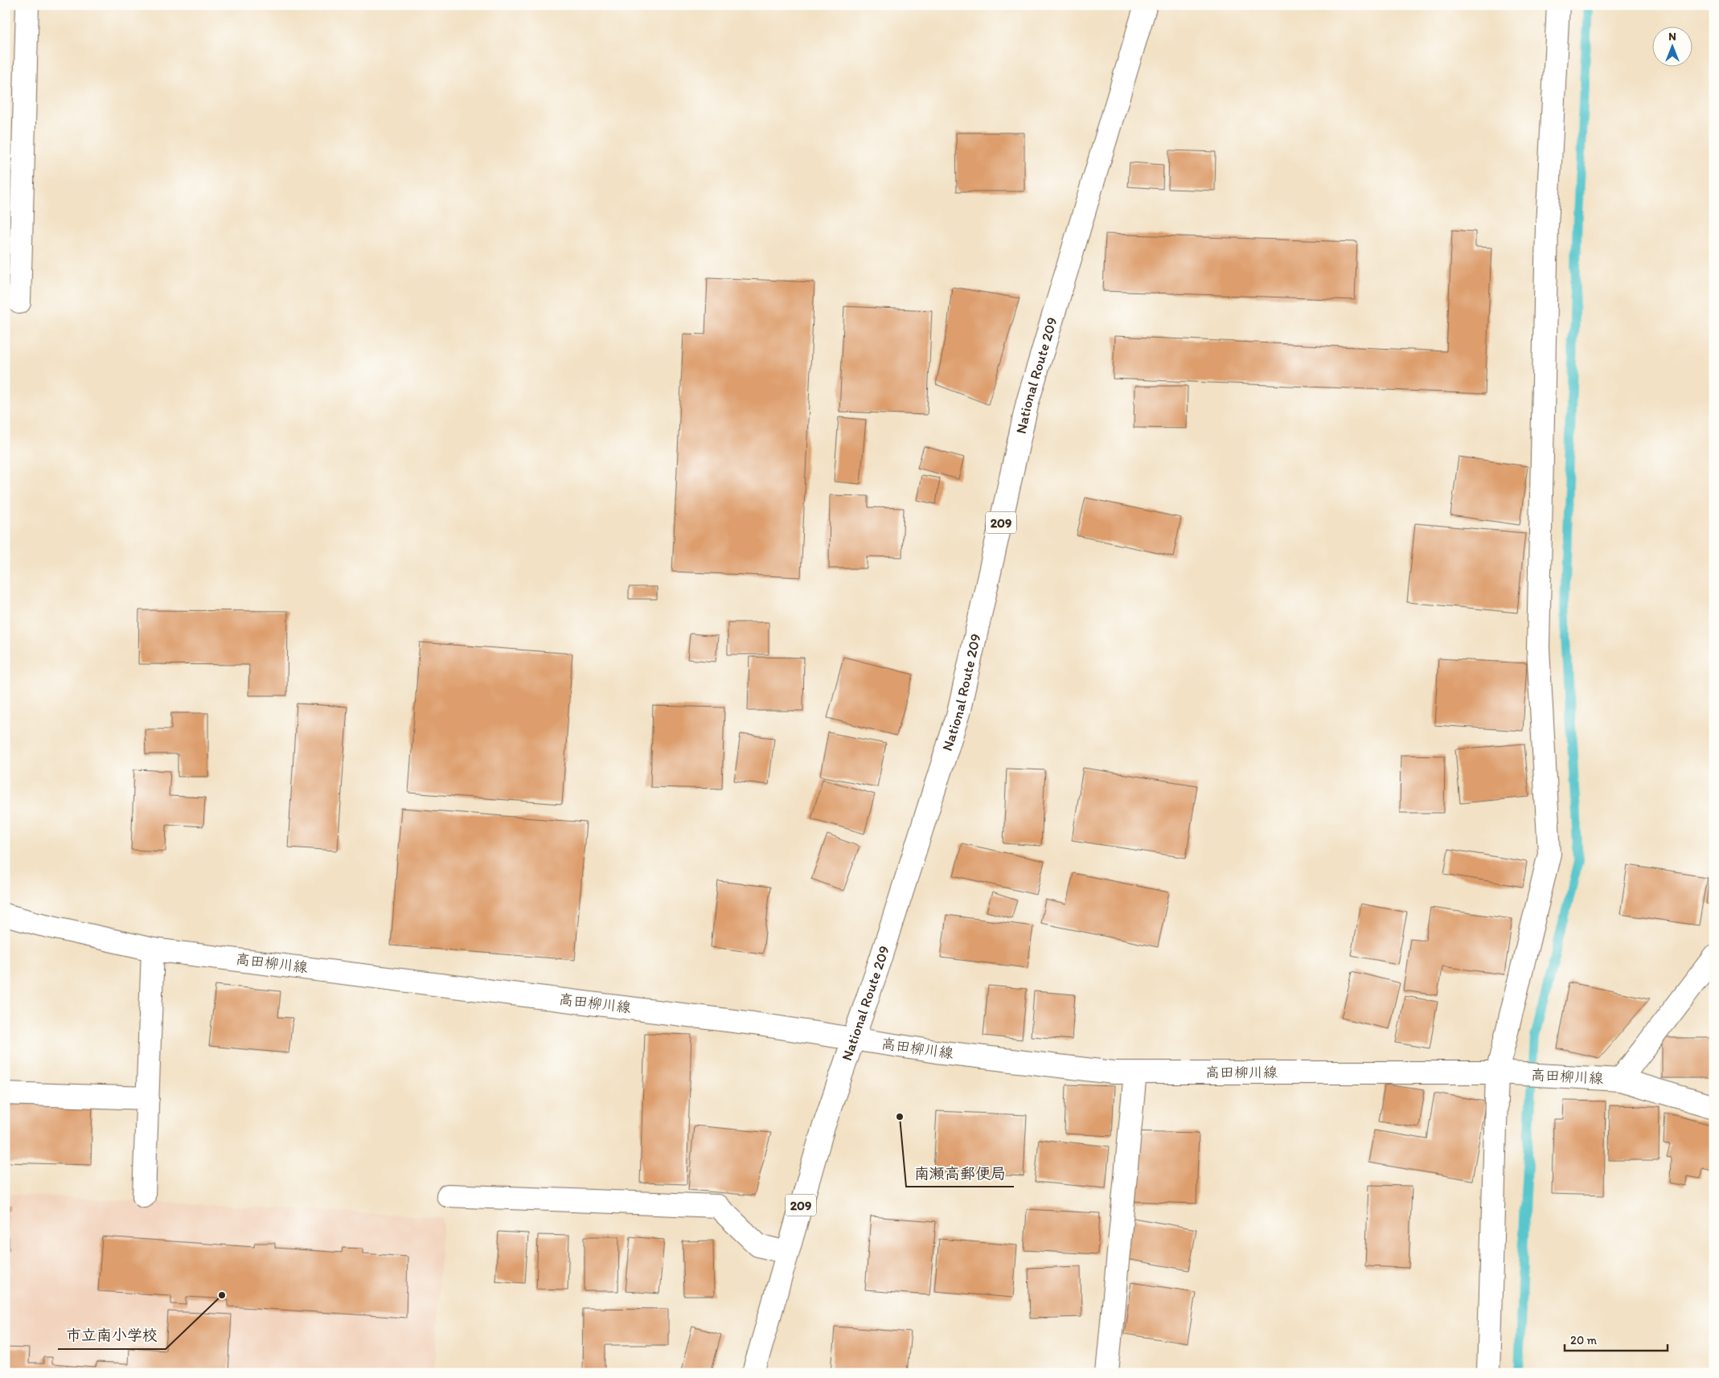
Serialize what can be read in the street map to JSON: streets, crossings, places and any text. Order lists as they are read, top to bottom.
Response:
{
  "streets": {
    "main road": ["National Route 209", "209", "高田柳川線"]
  },
  "crossings": [
    ["National Route 209", "高田柳川線"]
  ],
  "places": ["南瀬高郵便局", "市立南小学校"],
  "scale_bar": "20 m",
  "north": "top"
}
